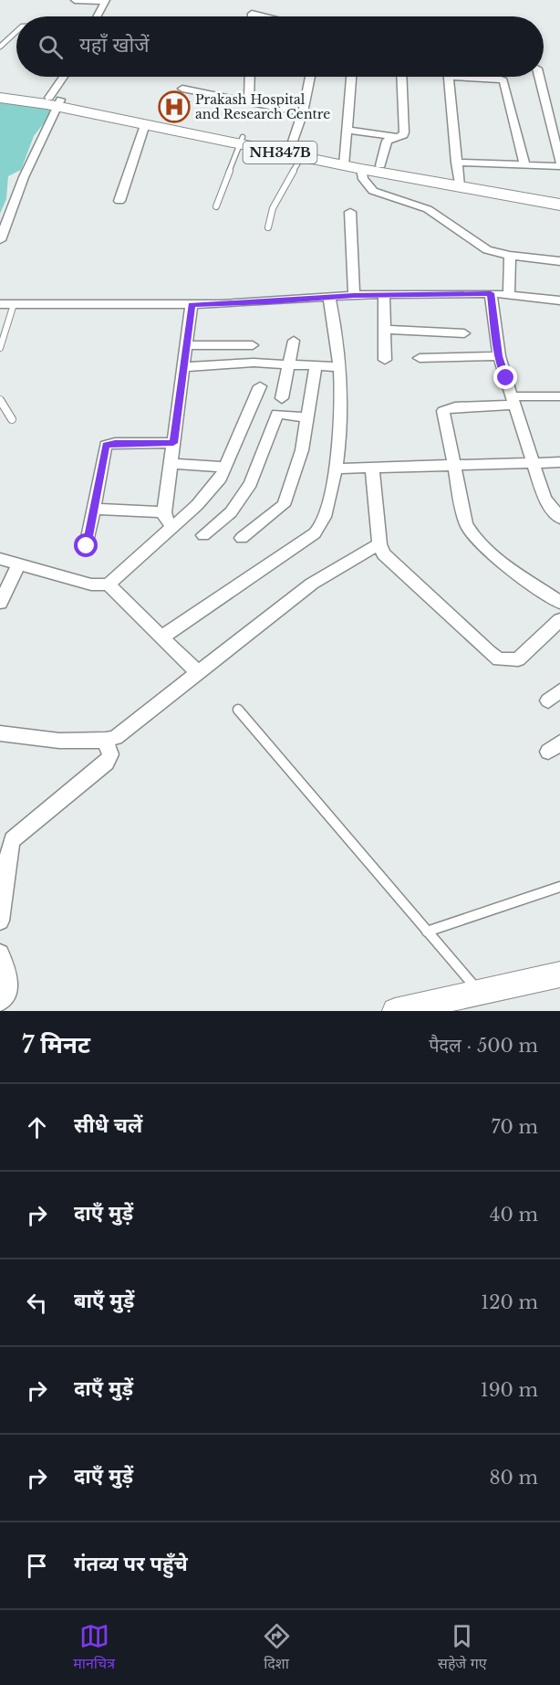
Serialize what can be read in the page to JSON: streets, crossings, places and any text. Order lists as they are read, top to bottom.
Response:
{
  "streets": {
    "highway": ["NH347B"]
  },
  "places": {
    "hospital": ["Prakash Hospital and Research Centre"]
  },
  "page": {
    "search": "यहाँ खोजें",
    "heading": ["7 मिनट", "पैदल · 500 m"],
    "list": [
      ["सीधे चलें", "70 m"],
      ["दाएँ मुड़ें", "40 m"],
      ["बाएँ मुड़ें", "120 m"],
      ["दाएँ मुड़ें", "190 m"],
      ["दाएँ मुड़ें", "80 m"],
      "गंतव्य पर पहुँचे"
    ],
    "nav": ["मानचित्र", "दिशा", "सहेजे गए"]
  }
}
